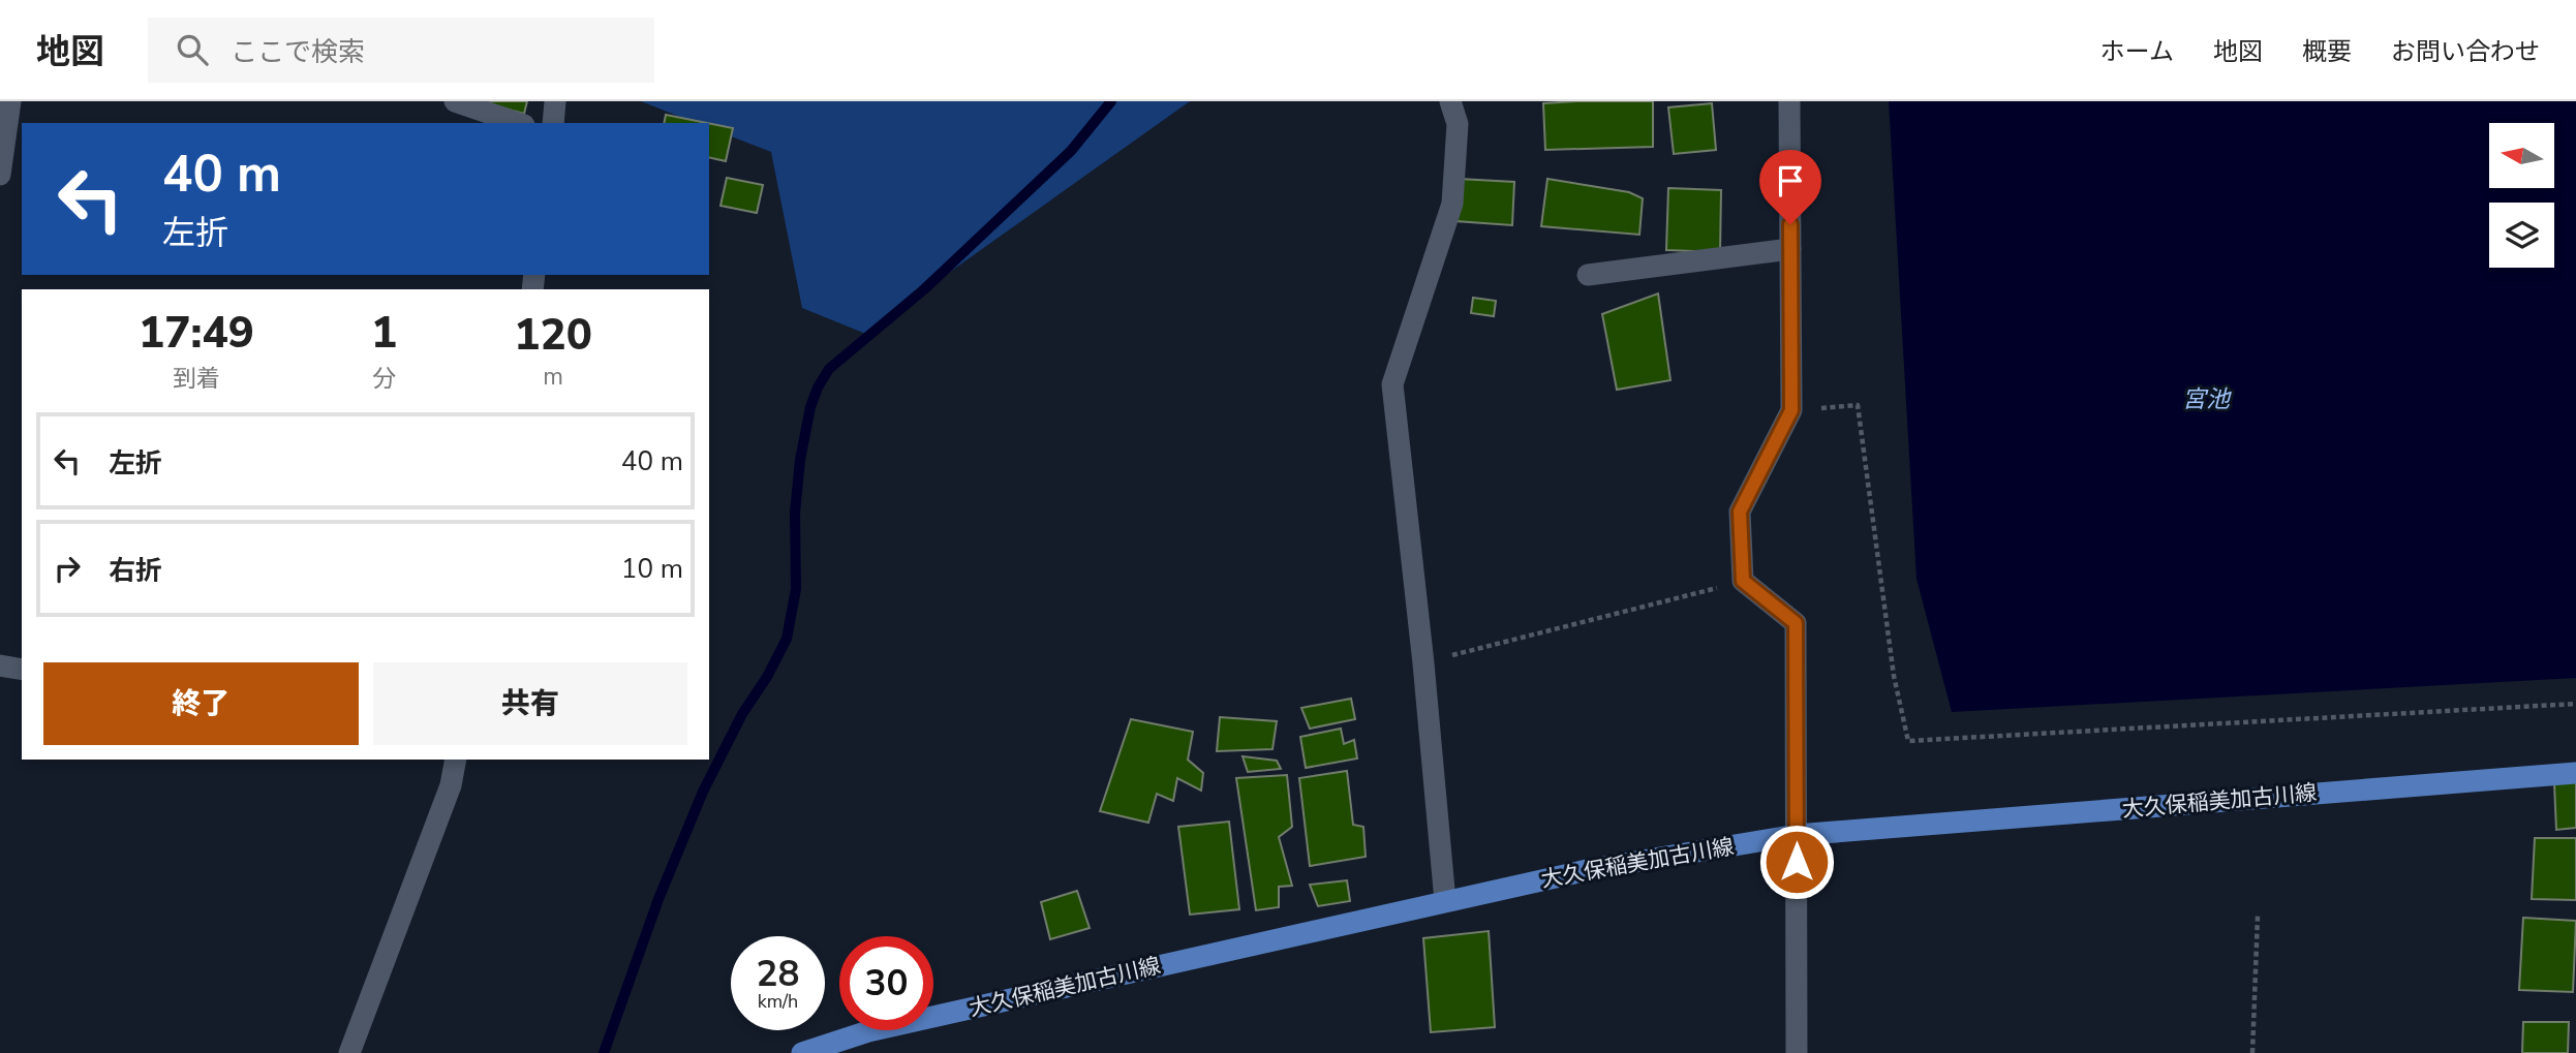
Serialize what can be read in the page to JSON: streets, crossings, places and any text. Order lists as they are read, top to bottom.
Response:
{
  "streets": {
    "main road": ["大久保稲美加古川線"]
  },
  "water": ["宮池"],
  "north": "left",
  "page": {
    "header": "地図",
    "search": "ここで検索",
    "nav": [
      "ホーム",
      "地図",
      "概要",
      "お問い合わせ"
    ],
    "turn": ["40 m", "左折"],
    "eta": [
      "17:49",
      "到着",
      "1",
      "分",
      "120",
      "m"
    ],
    "list": [
      {
        "name": "左折",
        "value": "40 m"
      },
      {
        "name": "右折",
        "value": "10 m"
      }
    ],
    "buttons": ["終了", "共有"],
    "speed": "28 km/h",
    "limit": "30"
  }
}
